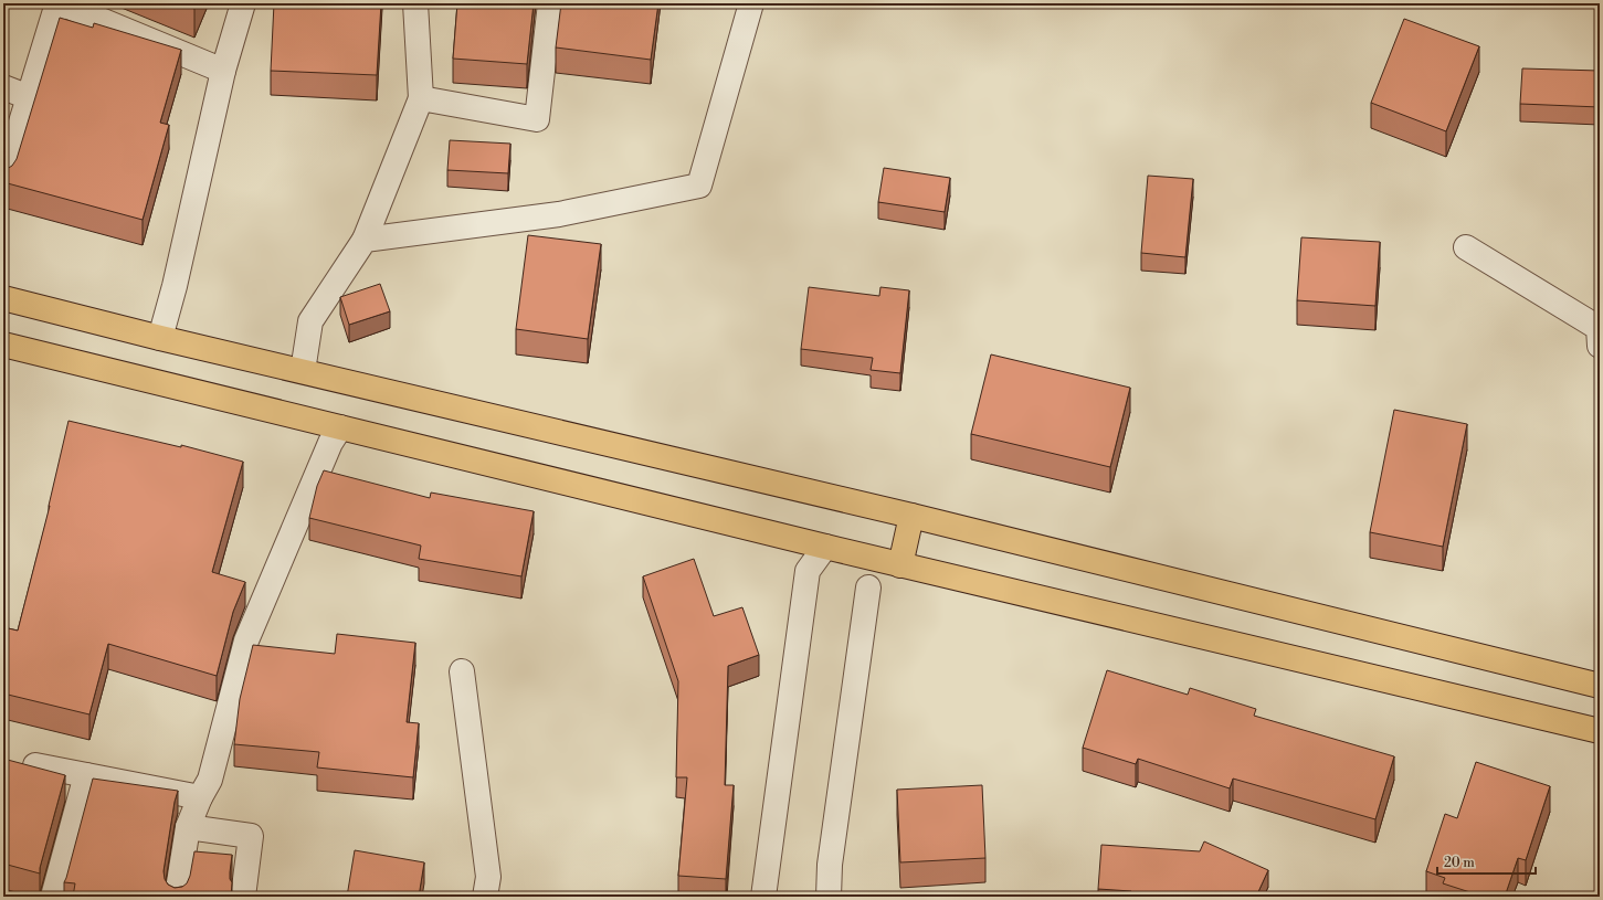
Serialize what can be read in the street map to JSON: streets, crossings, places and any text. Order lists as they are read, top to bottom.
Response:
{
  "scale_bar": "20 m"
}
